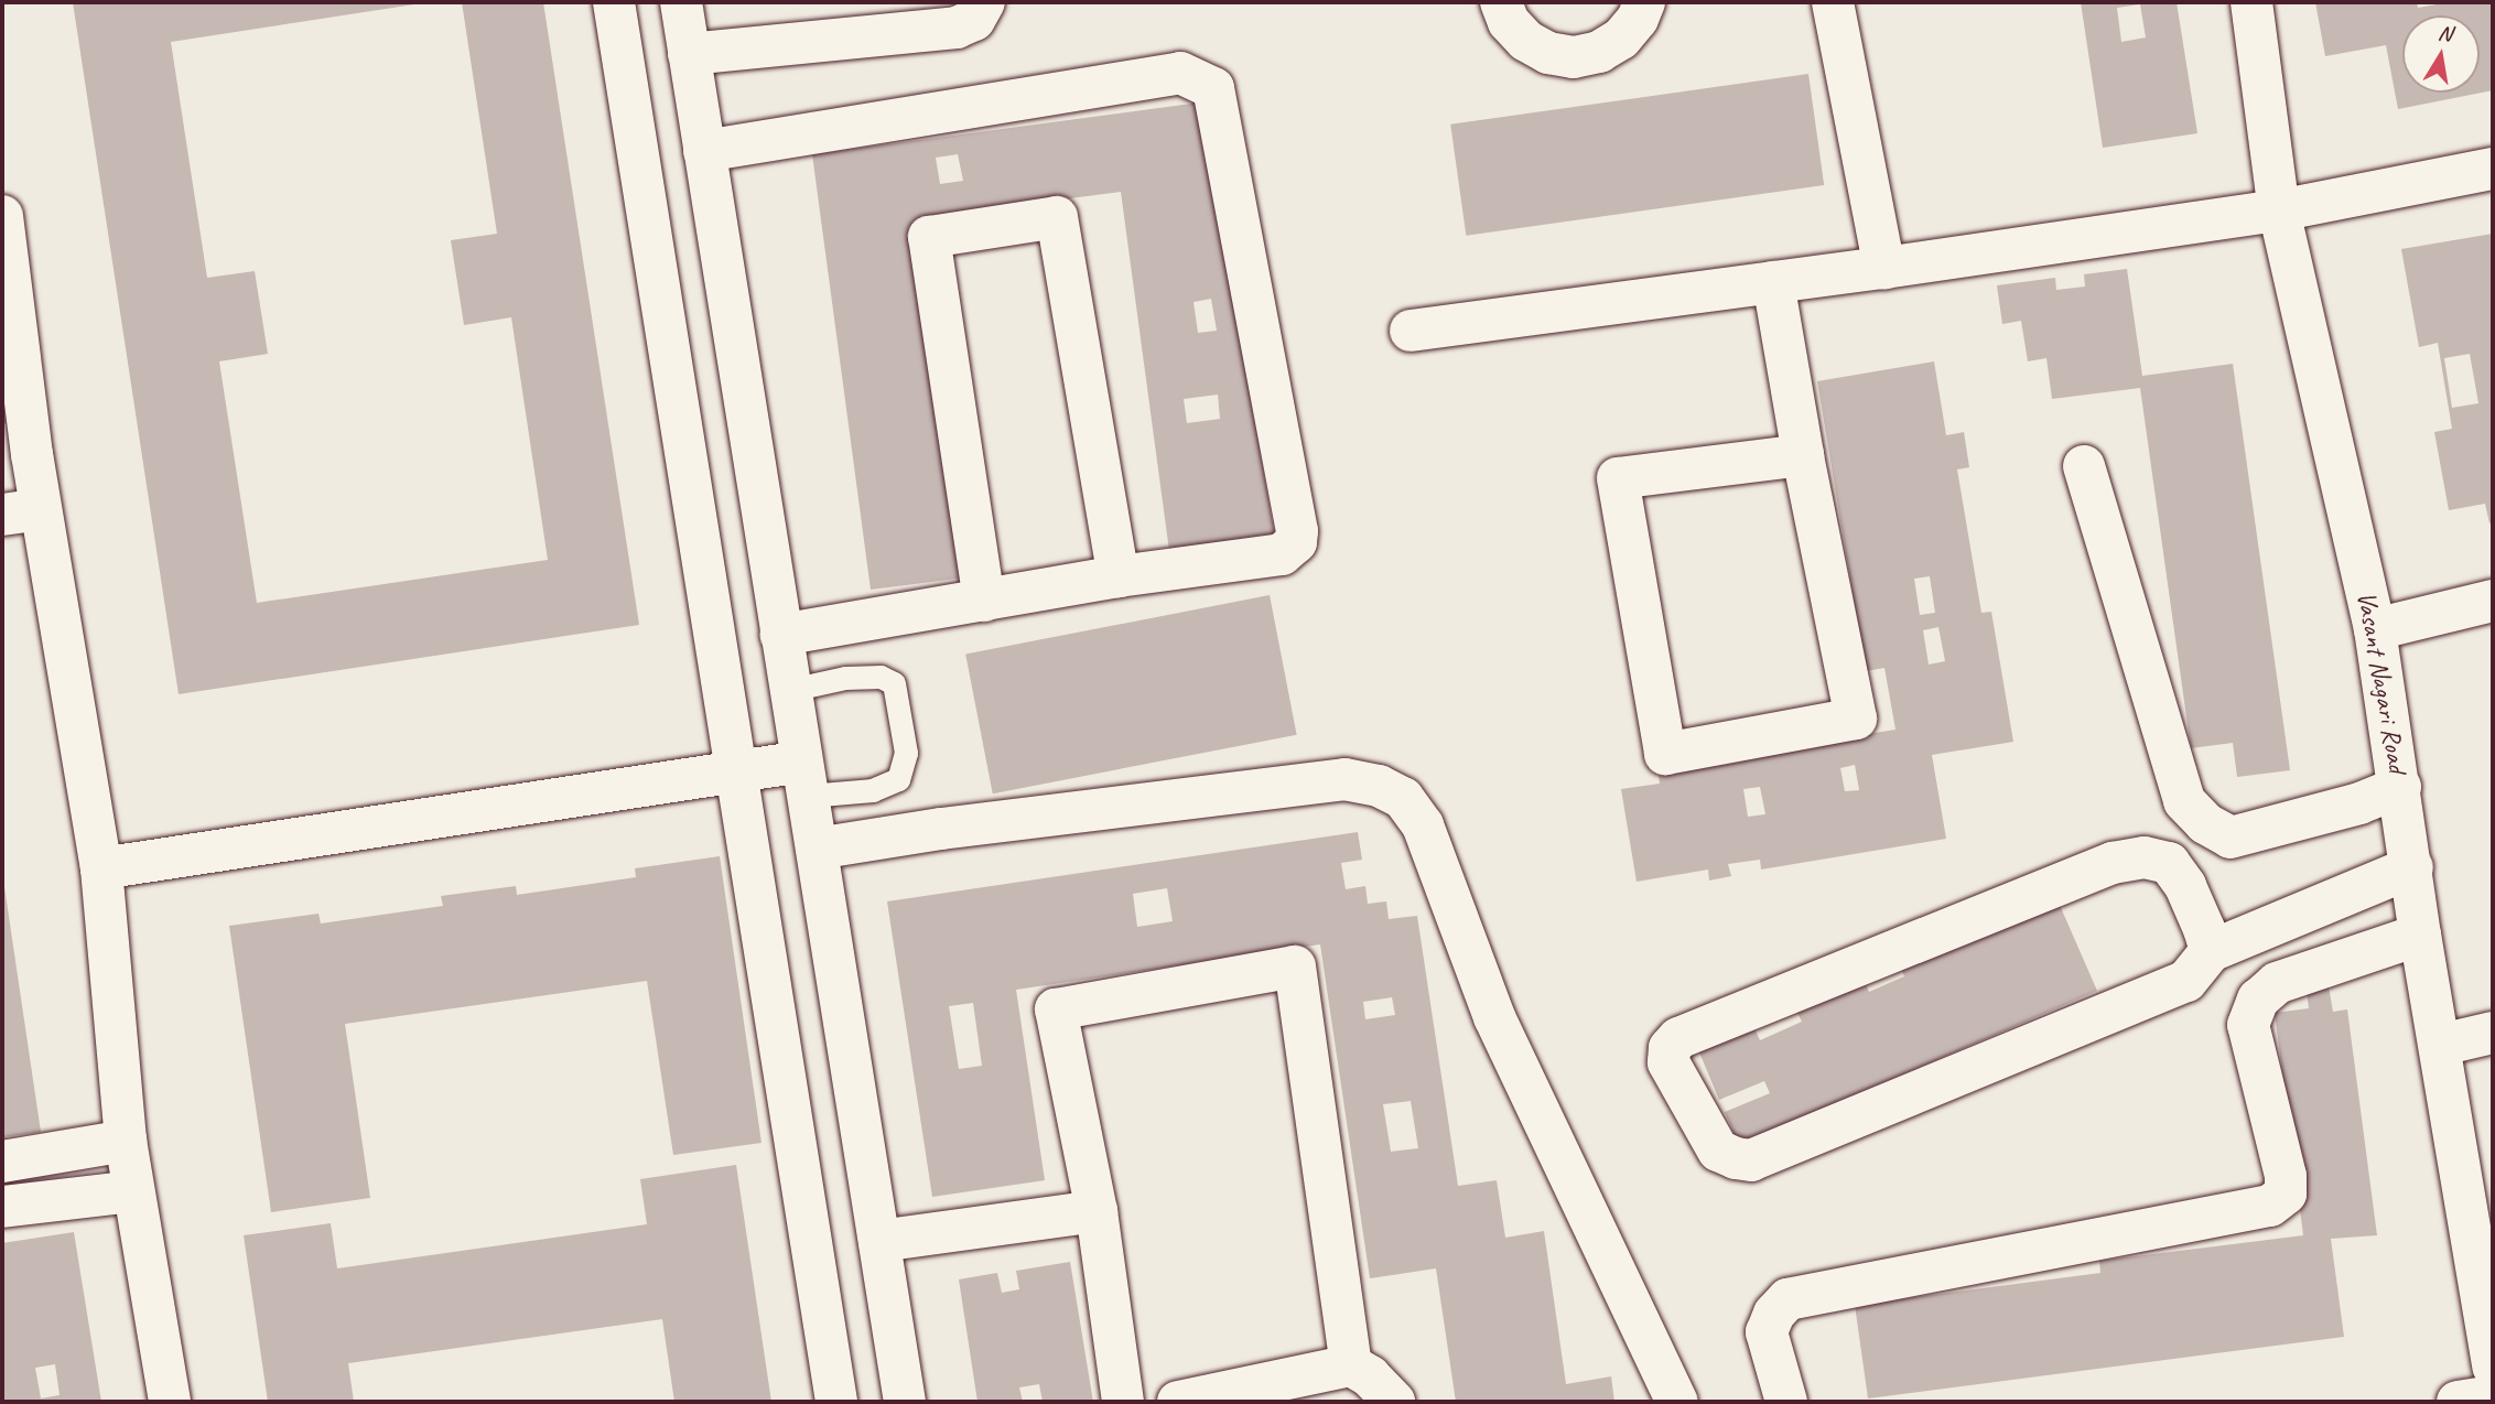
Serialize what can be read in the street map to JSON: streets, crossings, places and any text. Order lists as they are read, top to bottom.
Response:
{
  "streets": {
    "street": ["Vasant Nagari Road"]
  },
  "north": "top"
}
